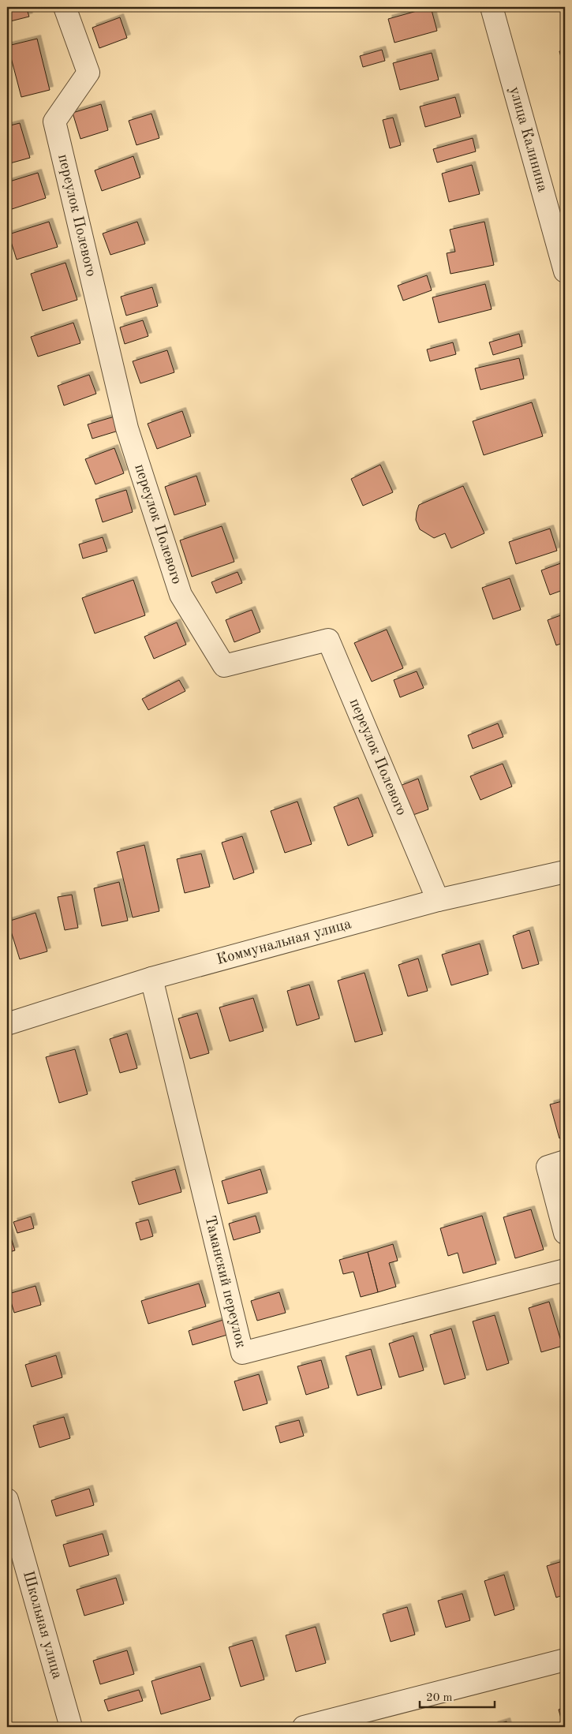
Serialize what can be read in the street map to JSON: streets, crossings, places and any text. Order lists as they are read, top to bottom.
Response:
{
  "streets": {
    "street": [
      "улица Калинина",
      "переулок Полевого",
      "Коммунальная улица",
      "Таманский переулок",
      "Школьная улица"
    ]
  },
  "crossings": [
    ["переулок Полевого", "Коммунальная улица"],
    ["Коммунальная улица", "Таманский переулок"]
  ],
  "scale_bar": "20 m"
}
